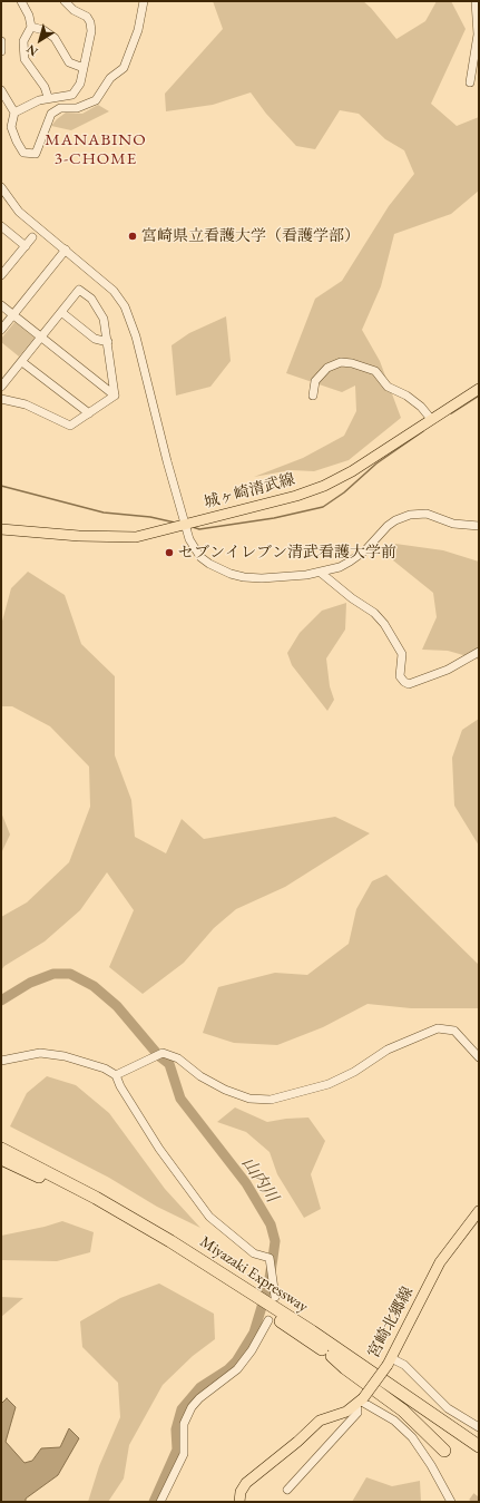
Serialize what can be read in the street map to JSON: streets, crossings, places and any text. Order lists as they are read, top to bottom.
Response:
{
  "streets": {
    "highway": ["Miyazaki Expressway"],
    "main road": ["城ヶ崎清武線", "宮崎北郷線"]
  },
  "districts": ["MANABINO 3-CHOME"],
  "water": ["山内川"],
  "places": ["宮崎県立看護大学（看護学部）", "セブンイレブン清武看護大学前"],
  "north": "bottom left"
}
